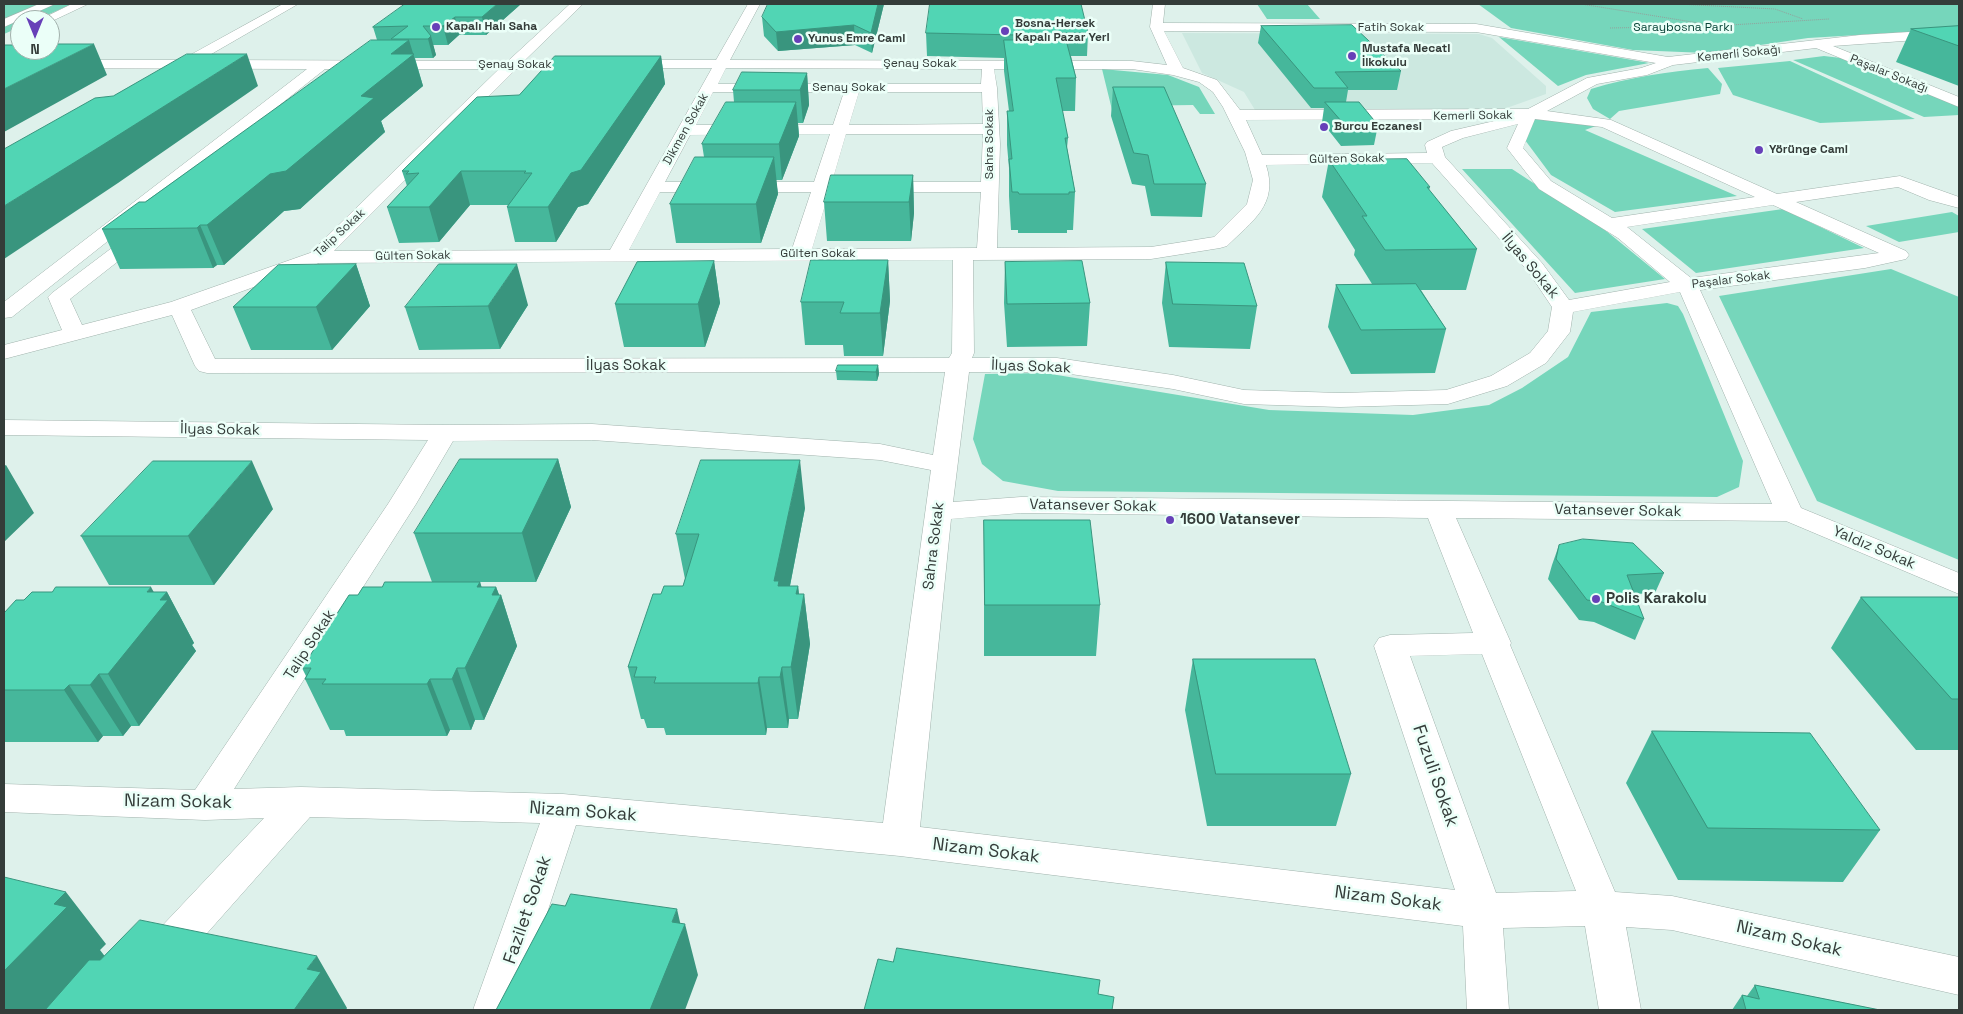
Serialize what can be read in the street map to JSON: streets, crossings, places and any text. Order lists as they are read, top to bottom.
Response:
{
  "streets": {
    "street": [
      "Fatih Sokak",
      "Kemerli Sokağı",
      "Şenay Sokak",
      "Paşalar Sokağı",
      "Senay Sokak",
      "Kemerli Sokak",
      "Dikmen Sokak",
      "Sahra Sokak",
      "Gülten Sokak",
      "Talip Sokak",
      "İlyas Sokak",
      "Paşalar Sokak",
      "Vatansever Sokak",
      "Yaldız Sokak",
      "Fuzuli Sokak",
      "Nizam Sokak",
      "Fazilet Sokak"
    ]
  },
  "crossings": [
    ["Fatih Sokak", "Kemerli Sokağı"],
    ["Kemerli Sokağı", "Paşalar Sokağı"],
    ["Kemerli Sokağı", "Kemerli Sokak"],
    ["Şenay Sokak", "Dikmen Sokak"],
    ["Şenay Sokak", "Sahra Sokak"],
    ["Şenay Sokak", "Gülten Sokak"],
    ["Şenay Sokak", "Talip Sokak"],
    ["Senay Sokak", "Dikmen Sokak"],
    ["Senay Sokak", "Sahra Sokak"],
    ["Kemerli Sokak", "Gülten Sokak"],
    ["Dikmen Sokak", "Gülten Sokak"],
    ["Sahra Sokak", "Gülten Sokak"],
    ["Sahra Sokak", "İlyas Sokak"],
    ["Sahra Sokak", "Vatansever Sokak"],
    ["Sahra Sokak", "Nizam Sokak"],
    ["Gülten Sokak", "Talip Sokak"],
    ["Gülten Sokak", "İlyas Sokak"],
    ["Talip Sokak", "İlyas Sokak"],
    ["Talip Sokak", "Nizam Sokak"],
    ["İlyas Sokak", "Paşalar Sokak"],
    ["Vatansever Sokak", "Yaldız Sokak"],
    ["Fuzuli Sokak", "Nizam Sokak"],
    ["Nizam Sokak", "Fazilet Sokak"]
  ],
  "parks": ["Saraybosna Parkı"],
  "places": [
    "Kapalı Halı Saha",
    "Bosna-Hersek Kapalı Pazar Yeri",
    "Yunus Emre Cami",
    "Mustafa Necati İlkokulu",
    "Burcu Eczanesi",
    "Yörünge Cami",
    "1600 Vatansever",
    "Polis Karakolu"
  ],
  "north": "bottom"
}
